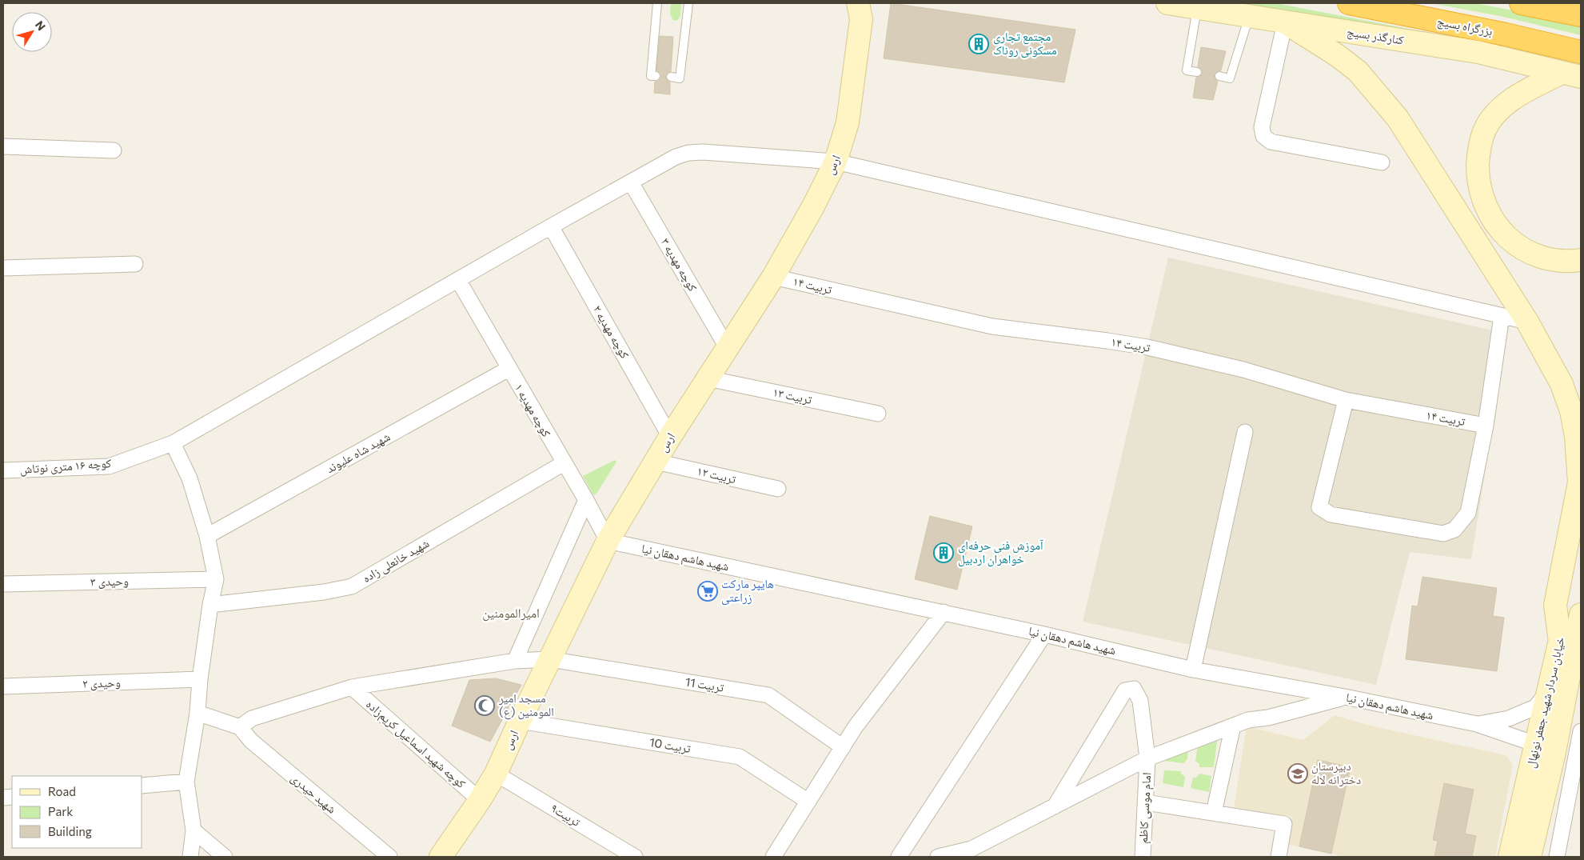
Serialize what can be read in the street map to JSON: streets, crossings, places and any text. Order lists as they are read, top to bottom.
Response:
{
  "streets": {
    "highway": ["بزرگراه بسیج"],
    "main road": ["کنارگذر بسیج", "ارس", "خیابان سردار شهید جعفر نونهال"],
    "street": [
      "کوچه مهدیه ۳",
      "تربیت ۱۴",
      "کوچه مهدیه ۲",
      "تربیت ۱۳",
      "کوچه مهدیه ۱",
      "شهید شاه علیوند",
      "کوچه ۱۶ متری نوتاش",
      "تربیت ۱۲",
      "شهید هاشم دهقان نیا",
      "شهید خانعلی زاده",
      "وحیدی ۳",
      "وحیدی ۲",
      "تربیت 11",
      "کوچه شهید اسماعیل کریم‌زاده",
      "تربیت 10",
      "شهید حیدری",
      "امام موسی کاظم",
      "تربیت۹"
    ]
  },
  "crossings": [
    ["ارس", "کوچه مهدیه ۳"],
    ["ارس", "تربیت ۱۴"],
    ["ارس", "کوچه مهدیه ۲"],
    ["ارس", "تربیت ۱۳"],
    ["ارس", "کوچه مهدیه ۱"],
    ["ارس", "کوچه ۱۶ متری نوتاش"],
    ["ارس", "تربیت ۱۲"],
    ["ارس", "شهید هاشم دهقان نیا"],
    ["ارس", "تربیت 11"],
    ["ارس", "کوچه شهید اسماعیل کریم‌زاده"],
    ["ارس", "تربیت 10"],
    ["ارس", "تربیت۹"],
    ["کوچه مهدیه ۳", "کوچه ۱۶ متری نوتاش"],
    ["کوچه مهدیه ۲", "کوچه ۱۶ متری نوتاش"],
    ["کوچه مهدیه ۱", "شهید شاه علیوند"],
    ["کوچه مهدیه ۱", "کوچه ۱۶ متری نوتاش"],
    ["کوچه مهدیه ۱", "شهید هاشم دهقان نیا"],
    ["کوچه مهدیه ۱", "شهید خانعلی زاده"],
    ["شهید هاشم دهقان نیا", "خیابان سردار شهید جعفر نونهال"],
    ["تربیت 11", "کوچه شهید اسماعیل کریم‌زاده"],
    ["تربیت 11", "شهید حیدری"]
  ],
  "districts": ["امیرالمومنین"],
  "places": {
    "building": ["مجتمع تجاری مسکونی روناک", "آموزش فنی حرفه‌ای خواهران اردبیل"],
    "supermarket": ["هایپر مارکت زراعتی"],
    "mosque": ["مسجد امیر المومنین (ع)"],
    "school or university": ["دبیرستان دخترانه لاله"]
  },
  "legend": ["Road", "Park", "Building"],
  "north": "top right"
}
